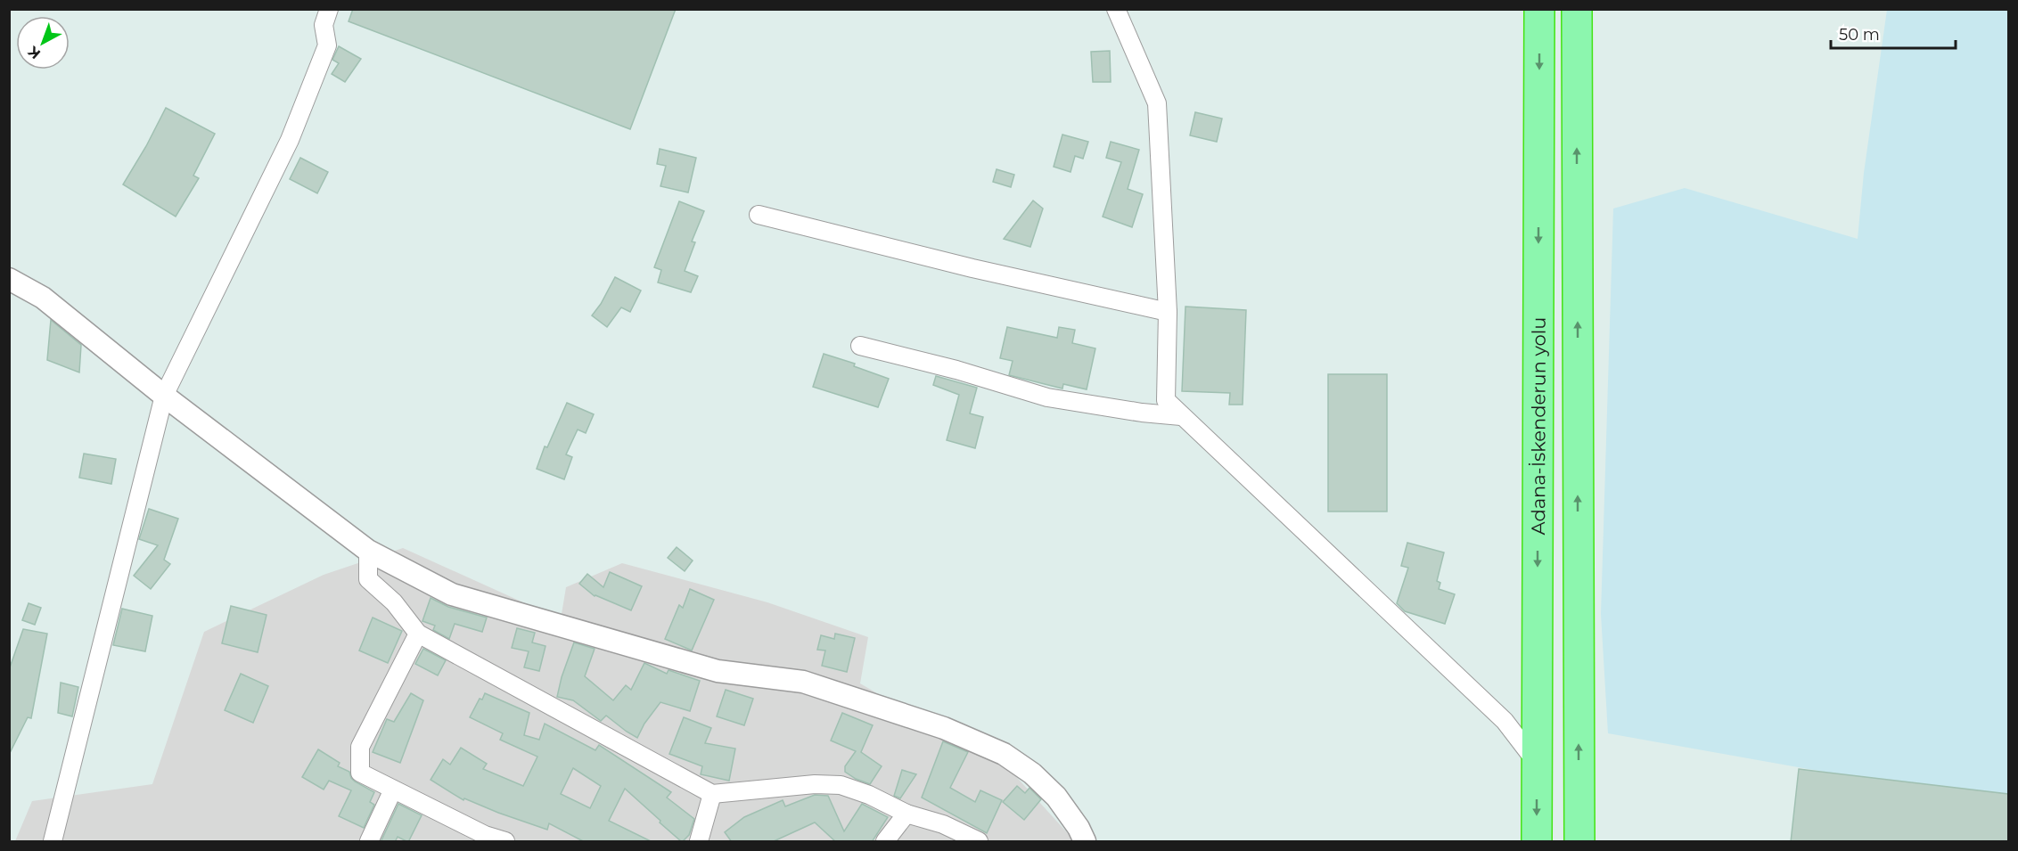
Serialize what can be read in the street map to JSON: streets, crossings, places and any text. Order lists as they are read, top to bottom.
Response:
{
  "streets": {
    "highway": ["Adana-İskenderun yolu"]
  },
  "scale_bar": "50 m",
  "north": "bottom left"
}
